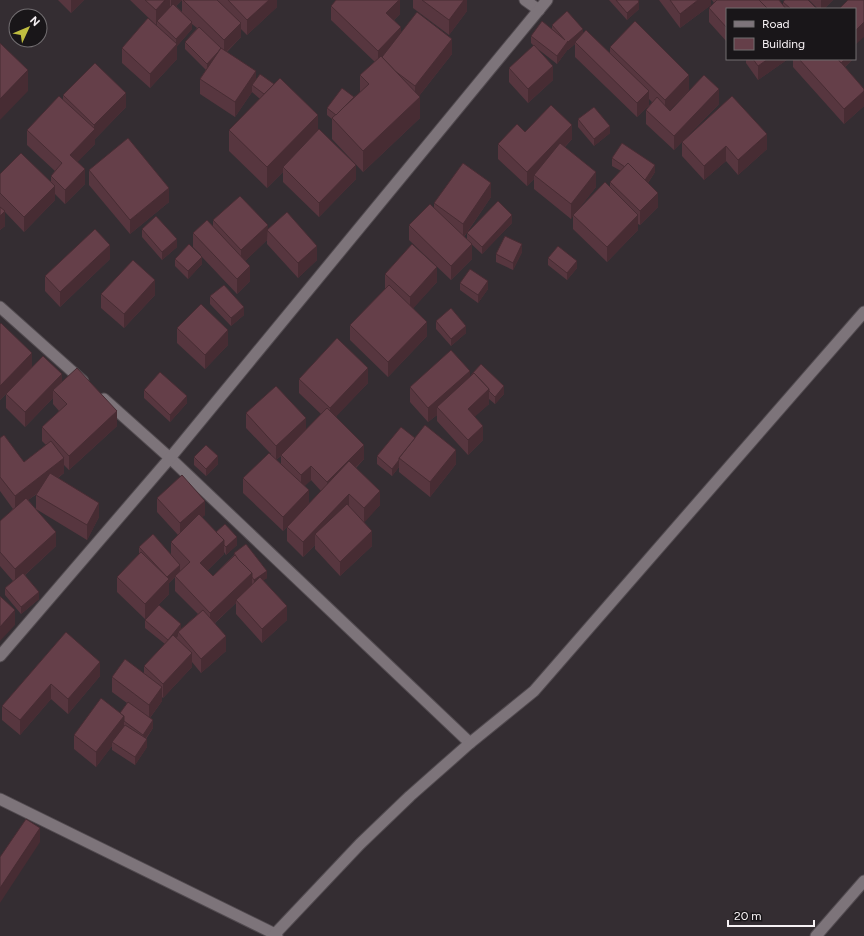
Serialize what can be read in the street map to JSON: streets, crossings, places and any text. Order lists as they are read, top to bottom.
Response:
{
  "legend": ["Road", "Building"],
  "scale_bar": "20 m",
  "north": "top right"
}
